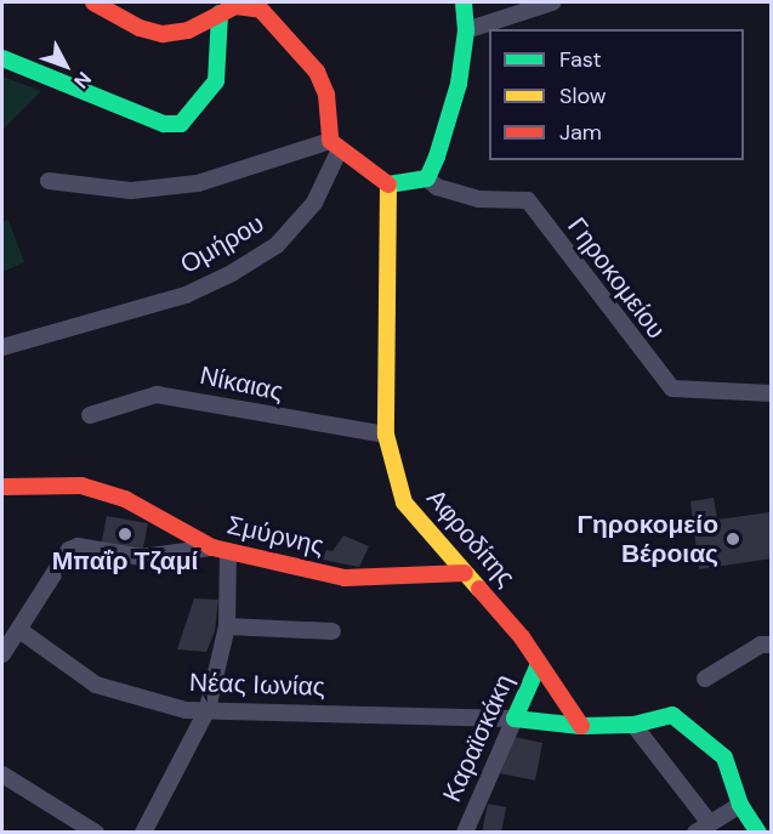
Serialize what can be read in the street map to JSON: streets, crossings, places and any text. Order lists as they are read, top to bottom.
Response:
{
  "streets": {
    "street": [
      "Ομήρου",
      "Γηροκομείου",
      "Νίκαιας",
      "Σμύρνης",
      "Αφροδίτης",
      "Νέας Ιωνίας",
      "Καραϊσκάκη"
    ]
  },
  "crossings": [
    ["Νίκαιας", "Αφροδίτης"],
    ["Σμύρνης", "Αφροδίτης"],
    ["Αφροδίτης", "Καραϊσκάκη"],
    ["Νέας Ιωνίας", "Καραϊσκάκη"]
  ],
  "places": ["Μπαΐρ Τζαμί", "Γηροκομείο Βέροιας"],
  "legend": ["Fast", "Slow", "Jam"],
  "north": "bottom right"
}
